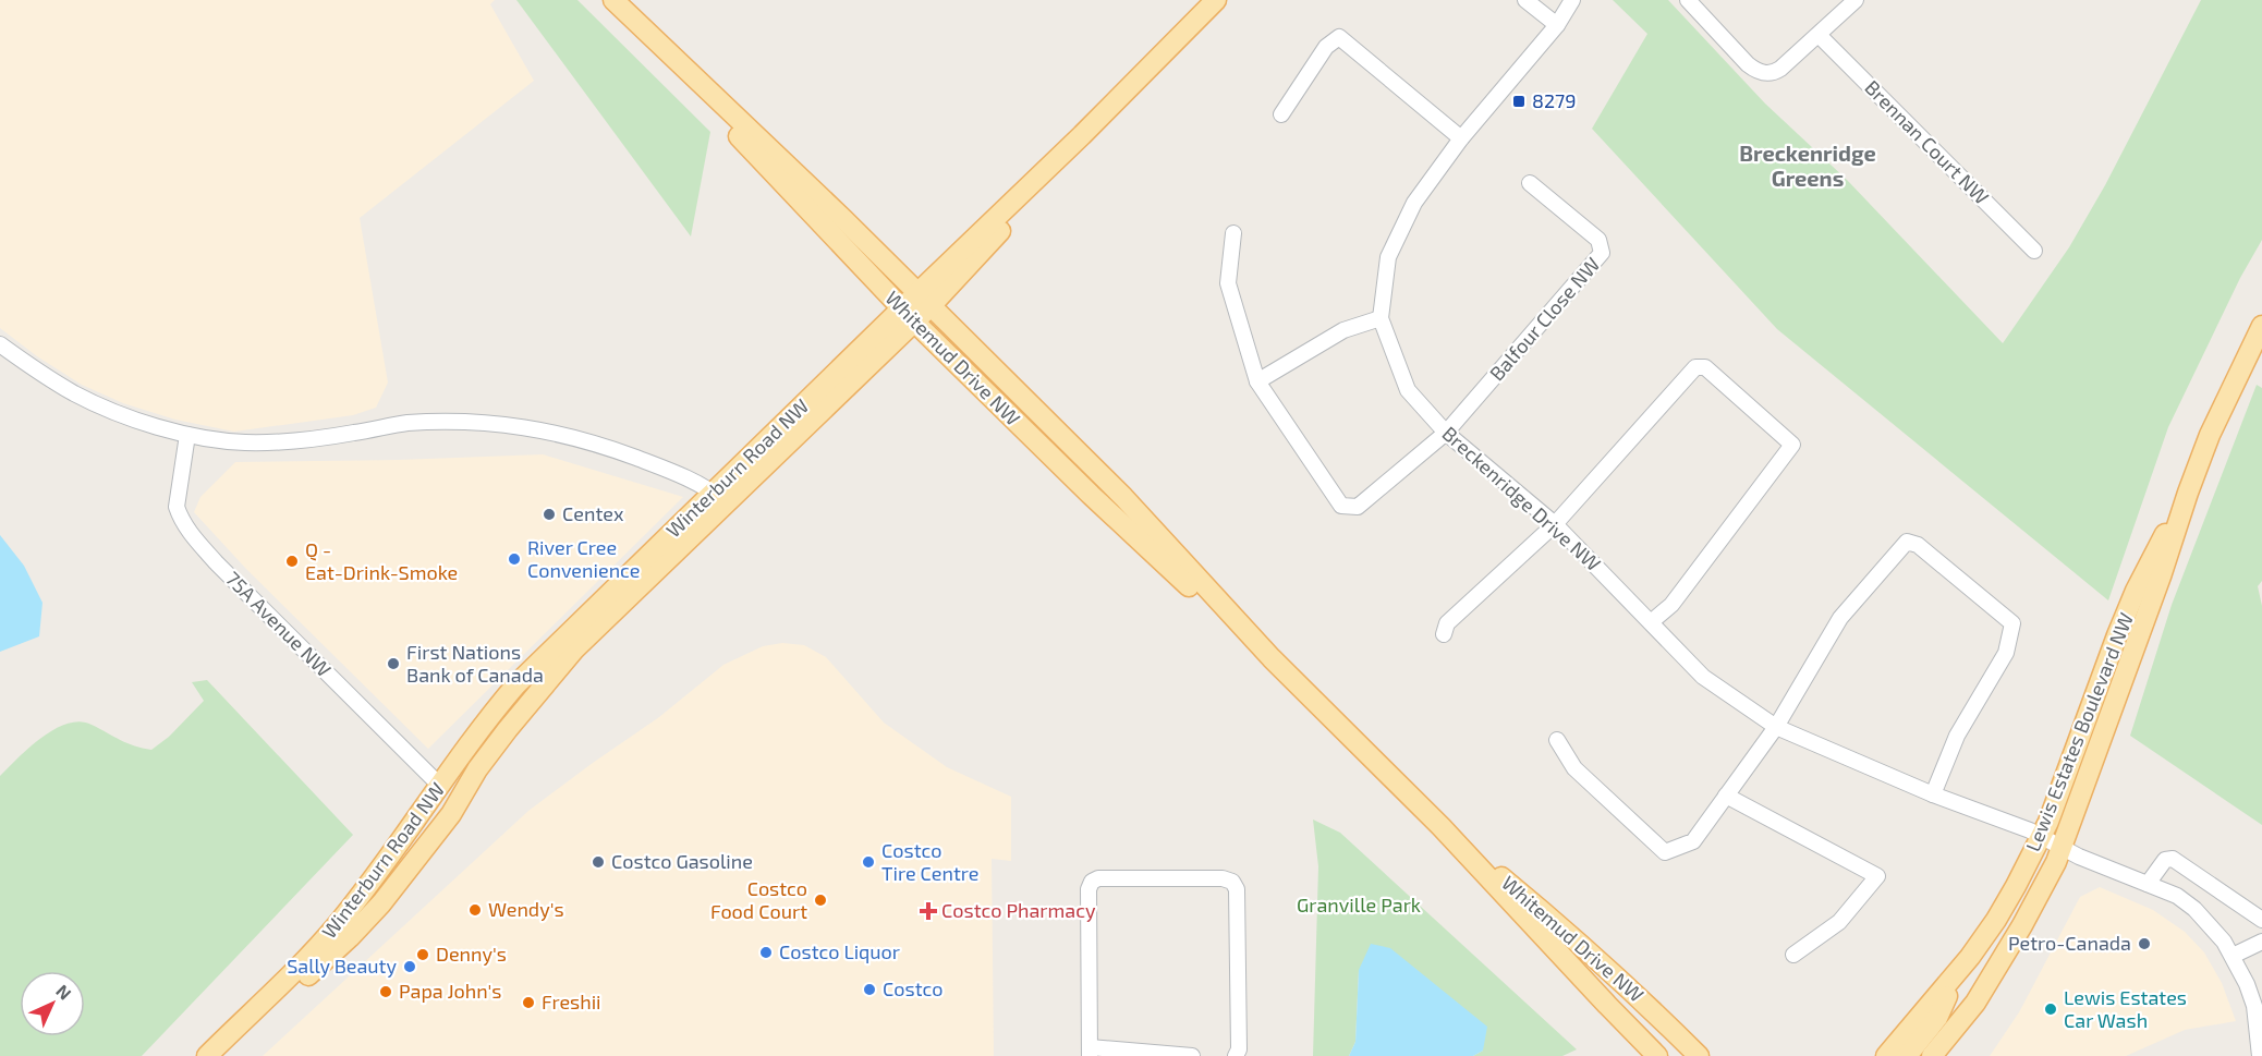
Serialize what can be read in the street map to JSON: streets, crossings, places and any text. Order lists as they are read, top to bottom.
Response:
{
  "streets": {
    "main road": ["Whitemud Drive NW", "Winterburn Road NW", "Lewis Estates Boulevard NW"],
    "street": [
      "Brennan Court NW",
      "Balfour Close NW",
      "Breckenridge Drive NW",
      "75A Avenue NW"
    ]
  },
  "crossings": [
    ["Balfour Close NW", "Breckenridge Drive NW"],
    ["Whitemud Drive NW", "Winterburn Road NW"],
    ["Winterburn Road NW", "75A Avenue NW"],
    ["Breckenridge Drive NW", "Lewis Estates Boulevard NW"]
  ],
  "districts": ["Breckenridge Greens"],
  "parks": ["Granville Park"],
  "places": {
    "transit": ["8279"],
    "other": [
      "Centex",
      "River Cree Convenience",
      "Q - Eat-Drink-Smoke",
      "First Nations Bank of Canada",
      "Costco Gasoline",
      "Costco Tire Centre",
      "Costco Food Court",
      "Wendy's",
      "Petro-Canada",
      "Costco Liquor",
      "Denny's",
      "Sally Beauty",
      "Costco",
      "Papa John's",
      "Freshii",
      "Lewis Estates Car Wash"
    ],
    "health": ["Costco Pharmacy"]
  },
  "north": "top right"
}
